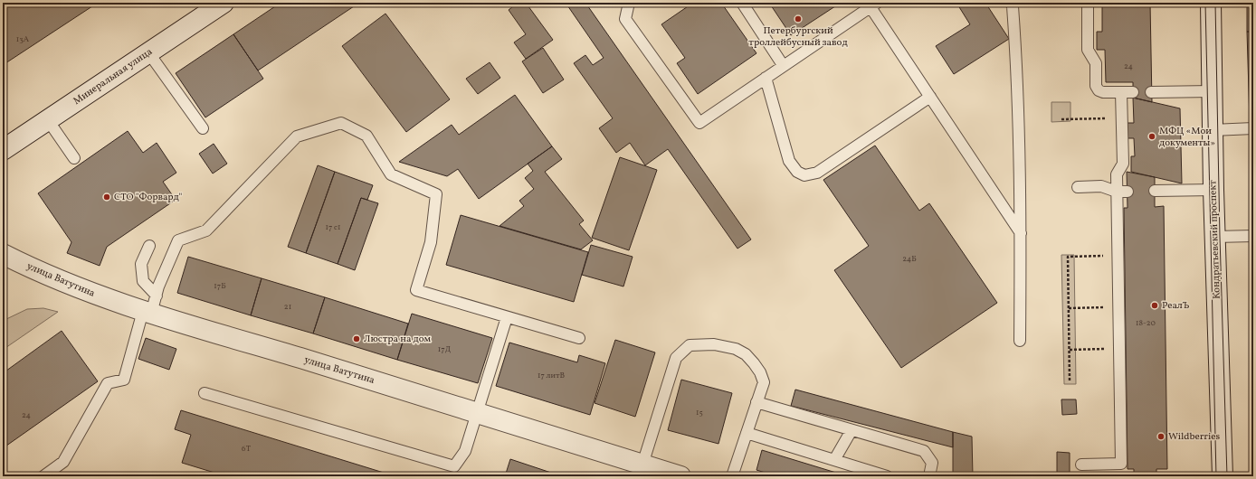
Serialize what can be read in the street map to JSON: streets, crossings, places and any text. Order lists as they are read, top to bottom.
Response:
{
  "streets": {
    "street": ["Минеральная улица", "Кондратьевский проспект", "улица Ватутина"]
  },
  "places": [
    "Петербургский троллейбусный завод",
    "МФЦ «Мои документы»",
    "СТО \"Форвард\"",
    "РеалЪ",
    "Люстра на дом",
    "Wildberries"
  ],
  "house_numbers": [
    "13А",
    "24",
    "17 с1",
    "24Б",
    "17Б",
    "21",
    "18-20",
    "17Д",
    "17 литВ",
    "15",
    "24",
    "6Т"
  ]
}
